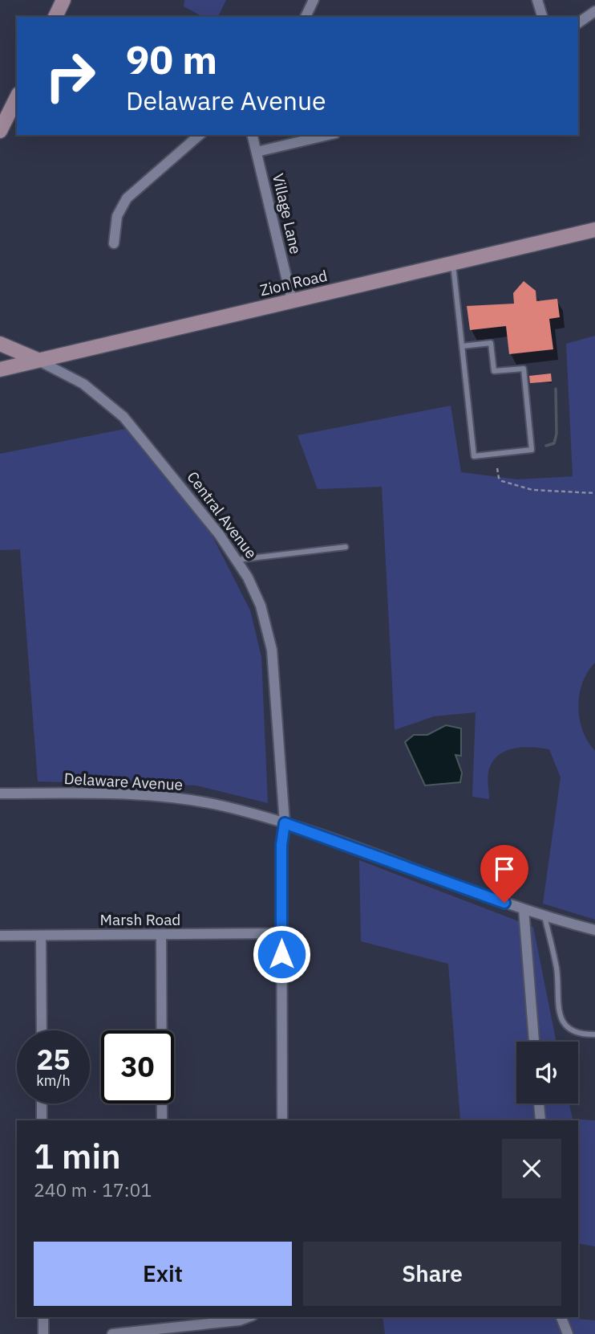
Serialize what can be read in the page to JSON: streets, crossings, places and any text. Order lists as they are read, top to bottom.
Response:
{
  "streets": {
    "street": [
      "Village Lane",
      "Zion Road",
      "Central Avenue",
      "Delaware Avenue",
      "Marsh Road"
    ]
  },
  "crossings": [
    ["Village Lane", "Zion Road"],
    ["Zion Road", "Central Avenue"],
    ["Central Avenue", "Delaware Avenue"]
  ],
  "page": {
    "turn": ["90 m", "Delaware Avenue"],
    "speed": "25 km/h",
    "limit": "30",
    "heading": ["1 min", "240 m · 17:01"],
    "buttons": ["Exit", "Share"]
  }
}
